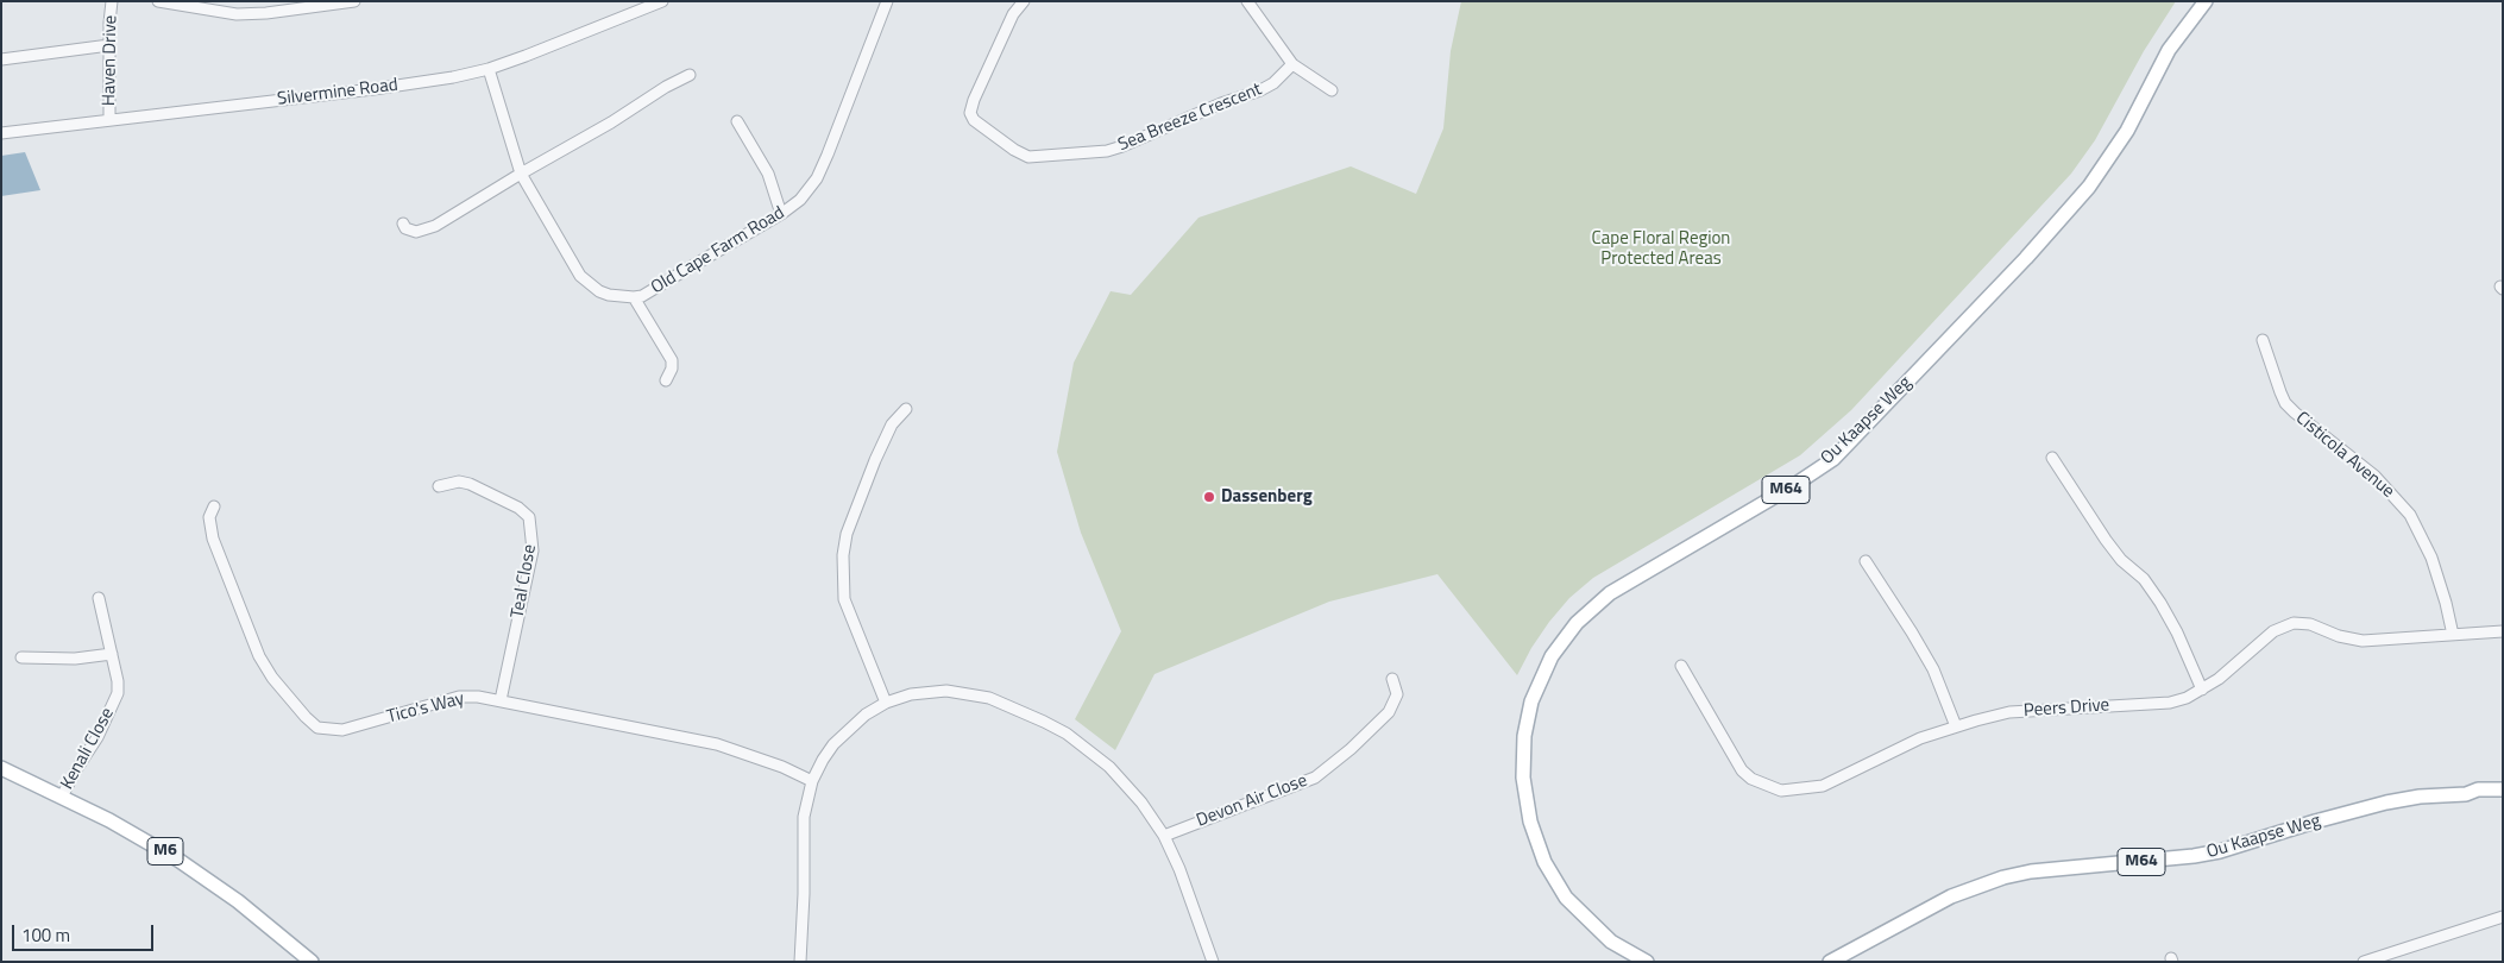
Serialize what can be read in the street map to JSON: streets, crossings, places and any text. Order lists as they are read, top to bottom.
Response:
{
  "streets": {
    "main road": ["Ou Kaapse Weg", "M64", "M6"],
    "street": [
      "Haven Drive",
      "Silvermine Road",
      "Sea Breeze Crescent",
      "Old Cape Farm Road",
      "Cisticola Avenue",
      "Teal Close",
      "Tico's Way",
      "Peers Drive",
      "Kenali Close",
      "Devon Air Close"
    ]
  },
  "crossings": [
    ["Haven Drive", "Silvermine Road"],
    ["Silvermine Road", "Old Cape Farm Road"],
    ["Cisticola Avenue", "Peers Drive"],
    ["Teal Close", "Tico's Way"],
    ["Kenali Close", "M6"]
  ],
  "parks": ["Cape Floral Region Protected Areas"],
  "places": ["Dassenberg"],
  "scale_bar": "100 m"
}
